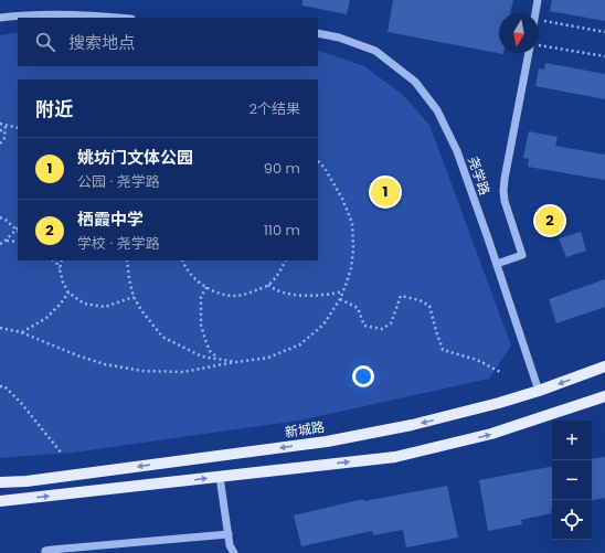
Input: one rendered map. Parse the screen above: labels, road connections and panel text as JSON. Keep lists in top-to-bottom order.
{
  "streets": {
    "main road": ["新城路"],
    "street": ["尧学路"]
  },
  "crossings": [
    ["尧学路", "新城路"]
  ],
  "north": "bottom",
  "page": {
    "search": "搜索地点",
    "heading": ["附近", "2个结果"],
    "list": [
      {
        "mark": "1",
        "name": "姚坊门文体公园",
        "note": "公园 · 尧学路",
        "value": "90 m"
      },
      {
        "mark": "2",
        "name": "栖霞中学",
        "note": "学校 · 尧学路",
        "value": "110 m"
      }
    ],
    "pins": ["1", "2"],
    "map_buttons": ["+", "−"]
  }
}
